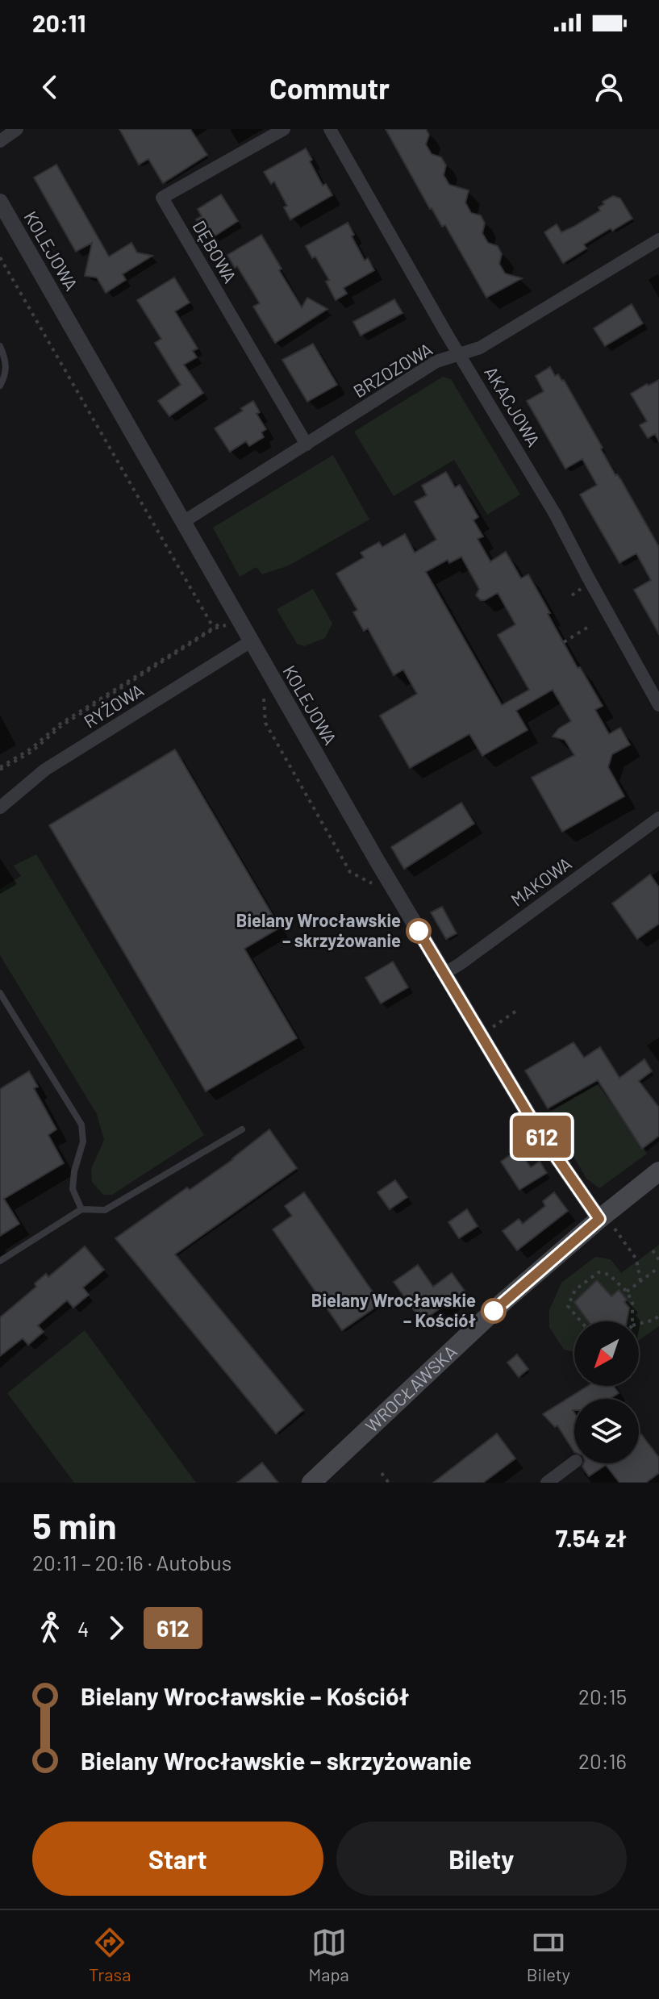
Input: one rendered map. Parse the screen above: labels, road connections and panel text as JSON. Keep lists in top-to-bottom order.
{
  "streets": {
    "main road": ["WROCŁAWSKA"],
    "street": [
      "KOLEJOWA",
      "DĘBOWA",
      "BRZOZOWA",
      "AKACJOWA",
      "RYŻOWA",
      "MAKOWA"
    ]
  },
  "crossings": [
    ["KOLEJOWA", "BRZOZOWA"],
    ["KOLEJOWA", "RYŻOWA"],
    ["KOLEJOWA", "MAKOWA"],
    ["KOLEJOWA", "WROCŁAWSKA"],
    ["DĘBOWA", "BRZOZOWA"],
    ["BRZOZOWA", "AKACJOWA"]
  ],
  "places": ["Bielany Wrocławskie – skrzyżowanie", "Bielany Wrocławskie – Kościół"],
  "lines": ["bus line 612"],
  "north": "bottom left",
  "page": {
    "status": "20:11",
    "header": "Commutr",
    "on_map": "612",
    "heading": ["5 min", "20:11 – 20:16 · Autobus", "7.54 zł"],
    "legs": ["4", "612"],
    "list": [
      {
        "name": "Bielany Wrocławskie – Kościół",
        "value": "20:15"
      },
      {
        "name": "Bielany Wrocławskie – skrzyżowanie",
        "value": "20:16"
      }
    ],
    "buttons": ["Start", "Bilety"],
    "tabs": ["Trasa", "Mapa", "Bilety"]
  }
}
